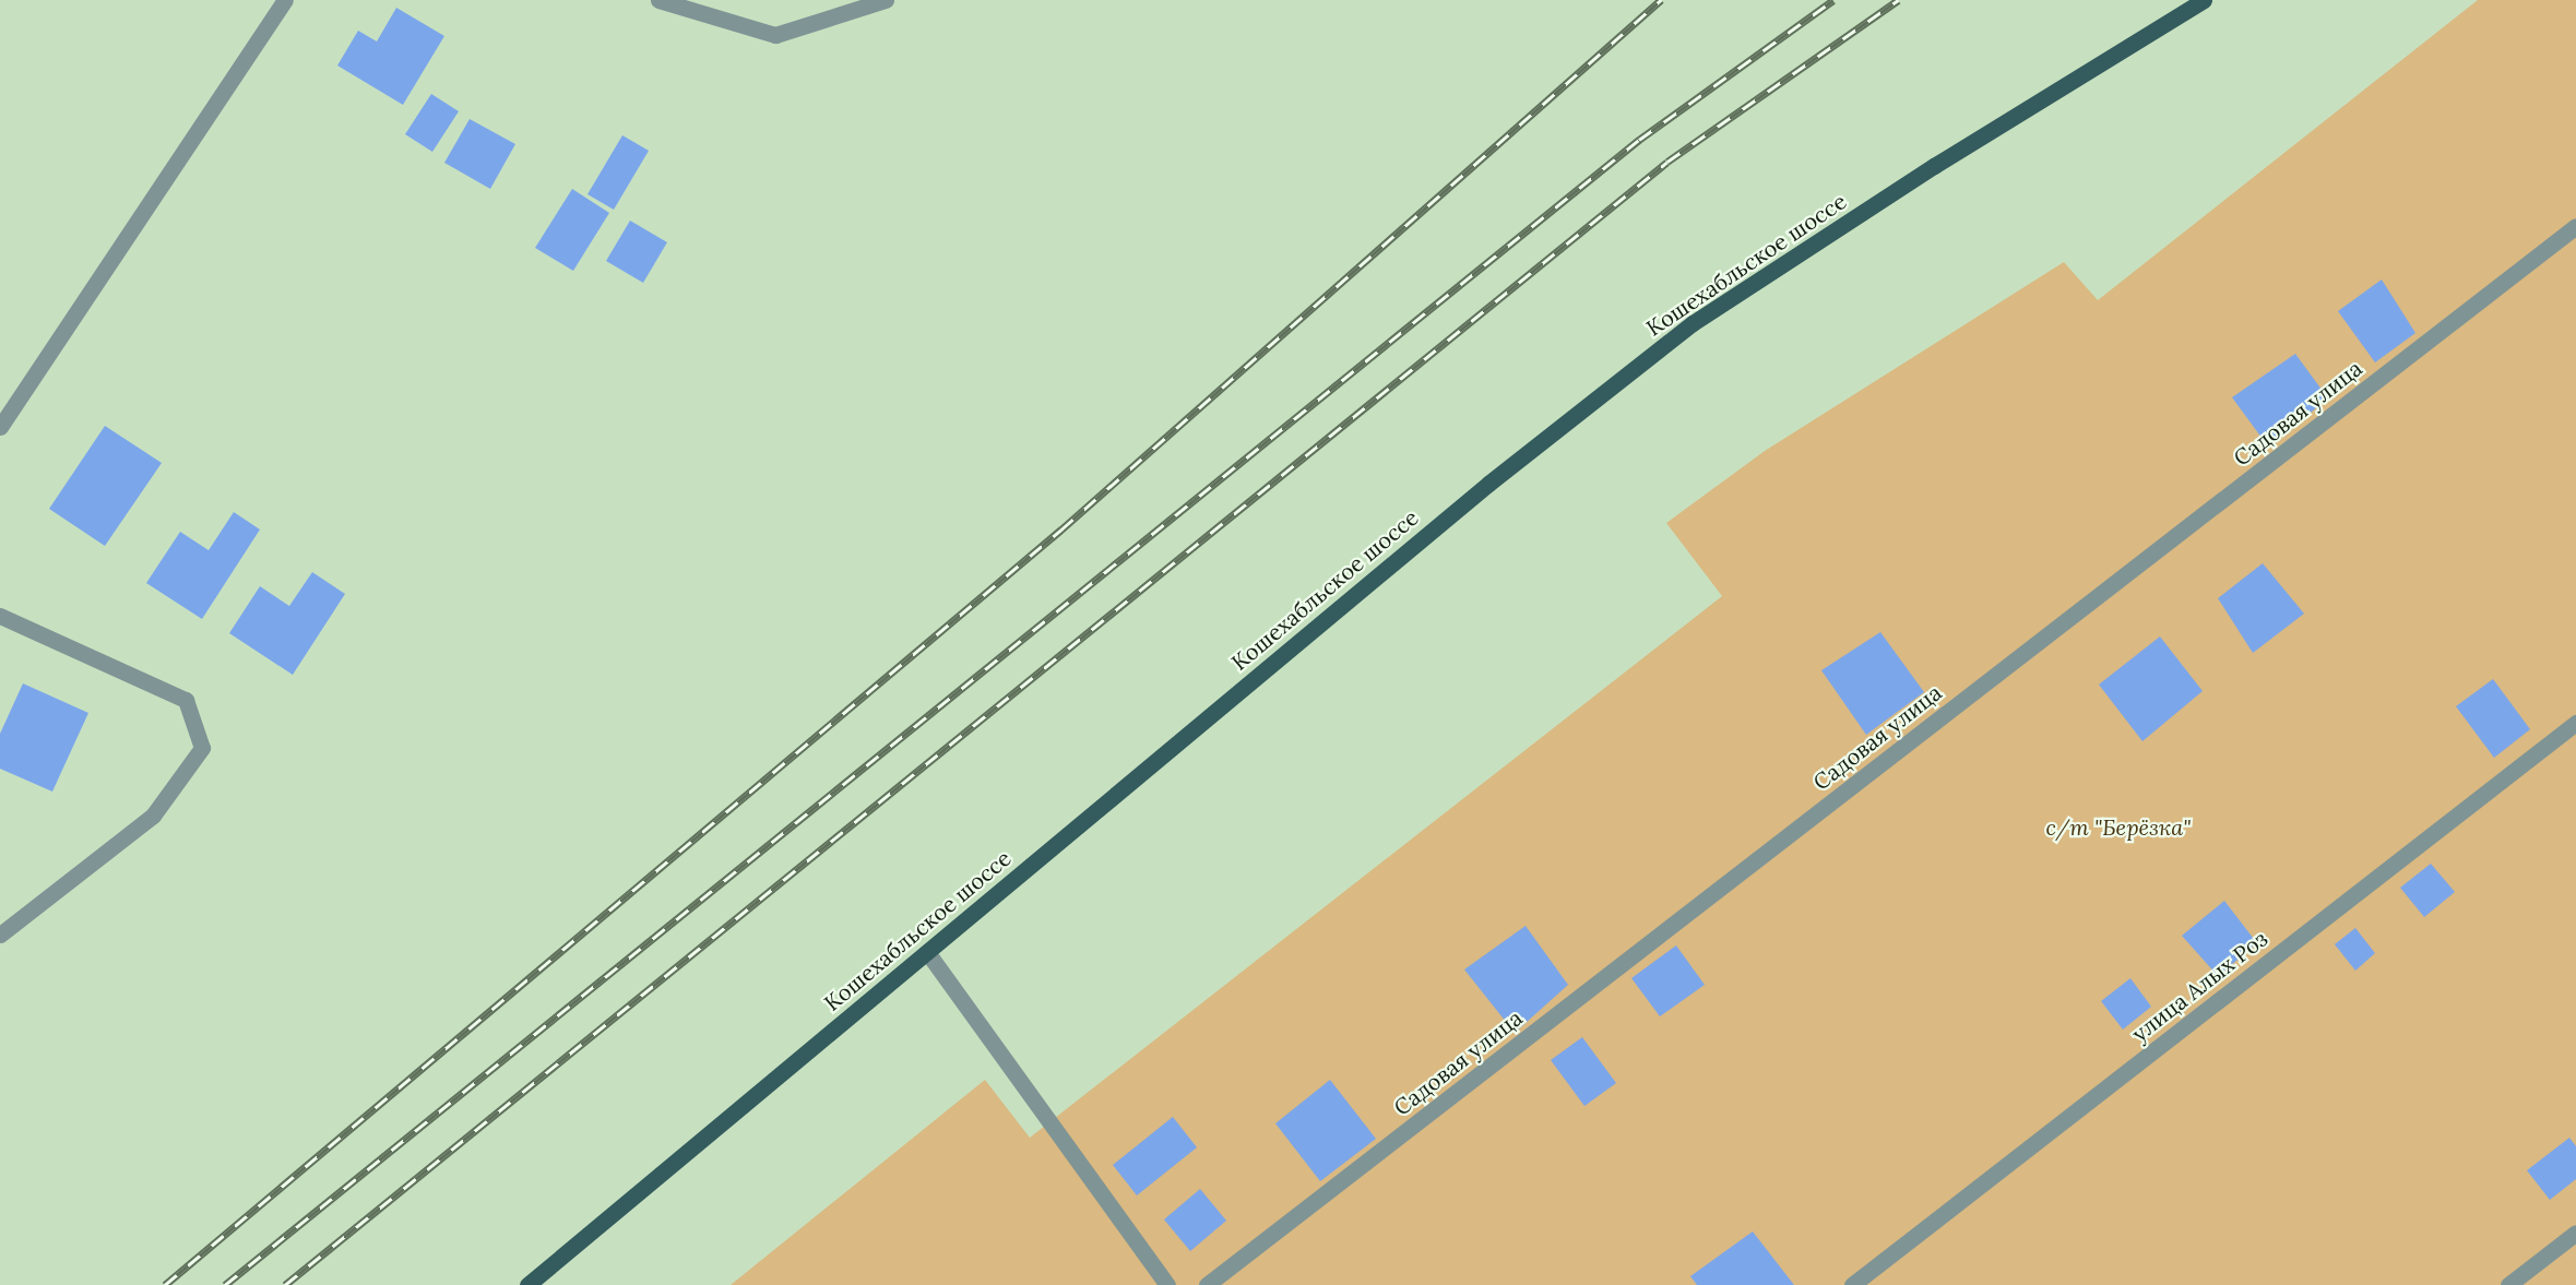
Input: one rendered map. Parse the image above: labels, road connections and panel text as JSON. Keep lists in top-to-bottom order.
{
  "streets": {
    "main road": ["Кошехабльское шоссе"],
    "street": ["Садовая улица", "улица Алых Роз"]
  },
  "parks": ["с/т \"Берёзка\""]
}
